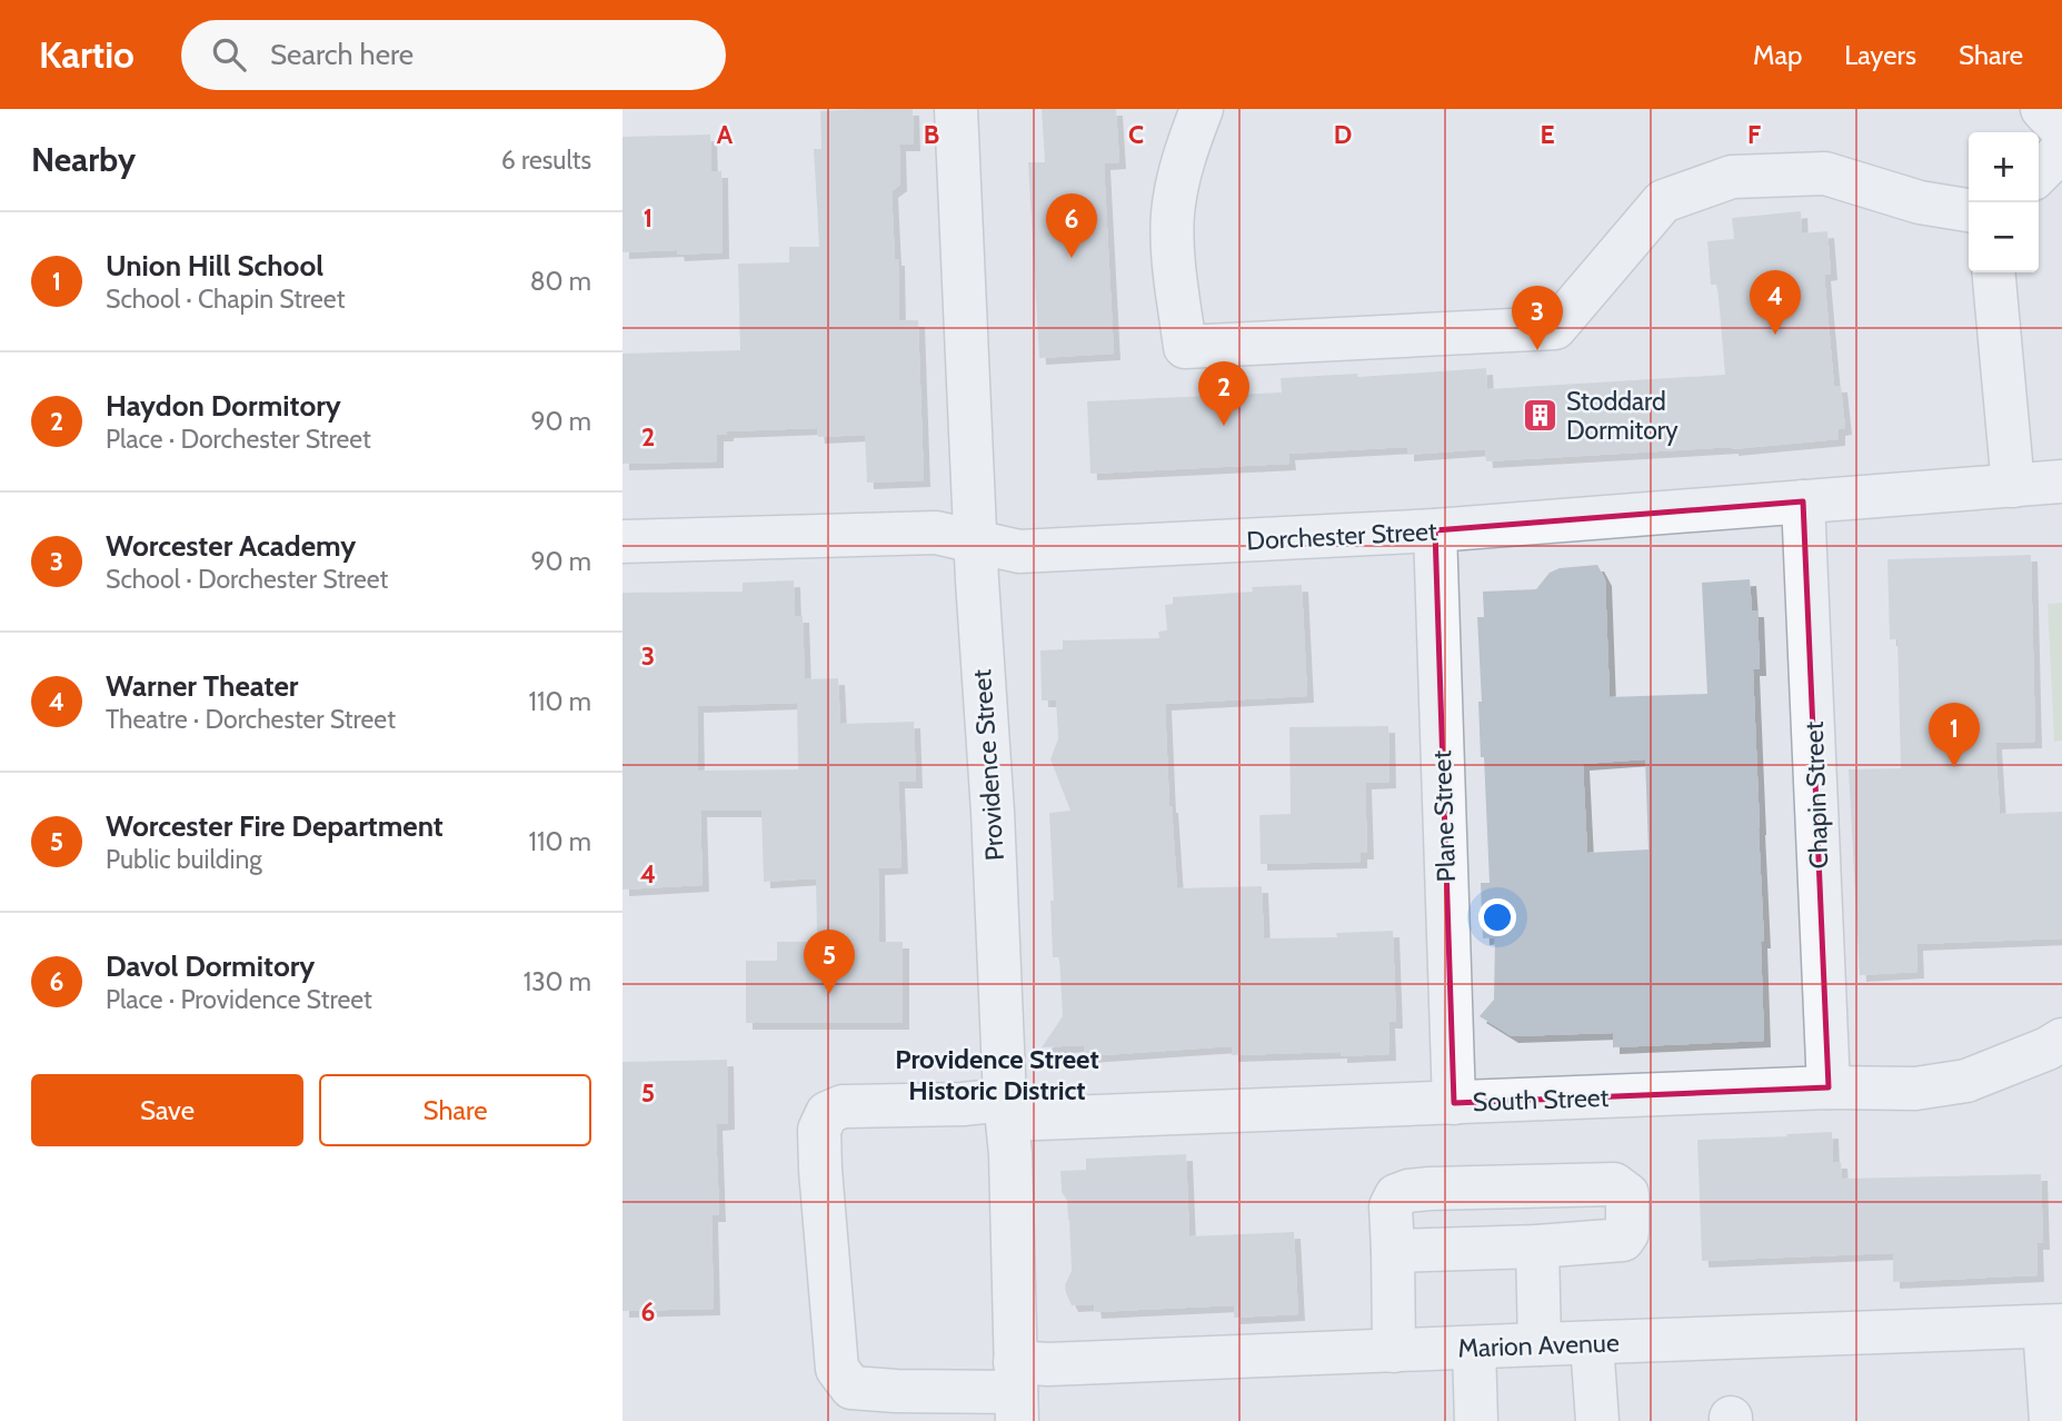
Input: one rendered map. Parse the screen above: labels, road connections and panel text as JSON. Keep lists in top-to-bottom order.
{
  "streets": {
    "street": [
      "Dorchester Street",
      "Providence Street",
      "Chapin Street",
      "Plane Street",
      "South Street",
      "Marion Avenue"
    ]
  },
  "crossings": [
    ["Dorchester Street", "Providence Street"],
    ["Dorchester Street", "Chapin Street"],
    ["Dorchester Street", "Plane Street"],
    ["Providence Street", "South Street"],
    ["Providence Street", "Marion Avenue"],
    ["Chapin Street", "South Street"],
    ["Plane Street", "South Street"],
    ["South Street", "Marion Avenue"]
  ],
  "districts": ["Providence Street Historic District"],
  "places": {
    "building": ["Stoddard Dormitory"]
  },
  "page": {
    "header": "Kartio",
    "search": "Search here",
    "nav": ["Map", "Layers", "Share"],
    "heading": ["Nearby", "6 results"],
    "map_buttons": ["+", "−"],
    "pins": [
      "6",
      "4",
      "3",
      "2",
      "1",
      "5"
    ],
    "list": [
      {
        "mark": "1",
        "name": "Union Hill School",
        "note": "School · Chapin Street",
        "value": "80 m"
      },
      {
        "mark": "2",
        "name": "Haydon Dormitory",
        "note": "Place · Dorchester Street",
        "value": "90 m"
      },
      {
        "mark": "3",
        "name": "Worcester Academy",
        "note": "School · Dorchester Street",
        "value": "90 m"
      },
      {
        "mark": "4",
        "name": "Warner Theater",
        "note": "Theatre · Dorchester Street",
        "value": "110 m"
      },
      {
        "mark": "5",
        "name": "Worcester Fire Department",
        "note": "Public building",
        "value": "110 m"
      },
      {
        "mark": "6",
        "name": "Davol Dormitory",
        "note": "Place · Providence Street",
        "value": "130 m"
      }
    ],
    "buttons": ["Save", "Share"]
  },
  "grid": {
    "columns": [
      "A",
      "B",
      "C",
      "D",
      "E",
      "F"
    ],
    "rows": [
      "1",
      "2",
      "3",
      "4",
      "5",
      "6"
    ]
  }
}
